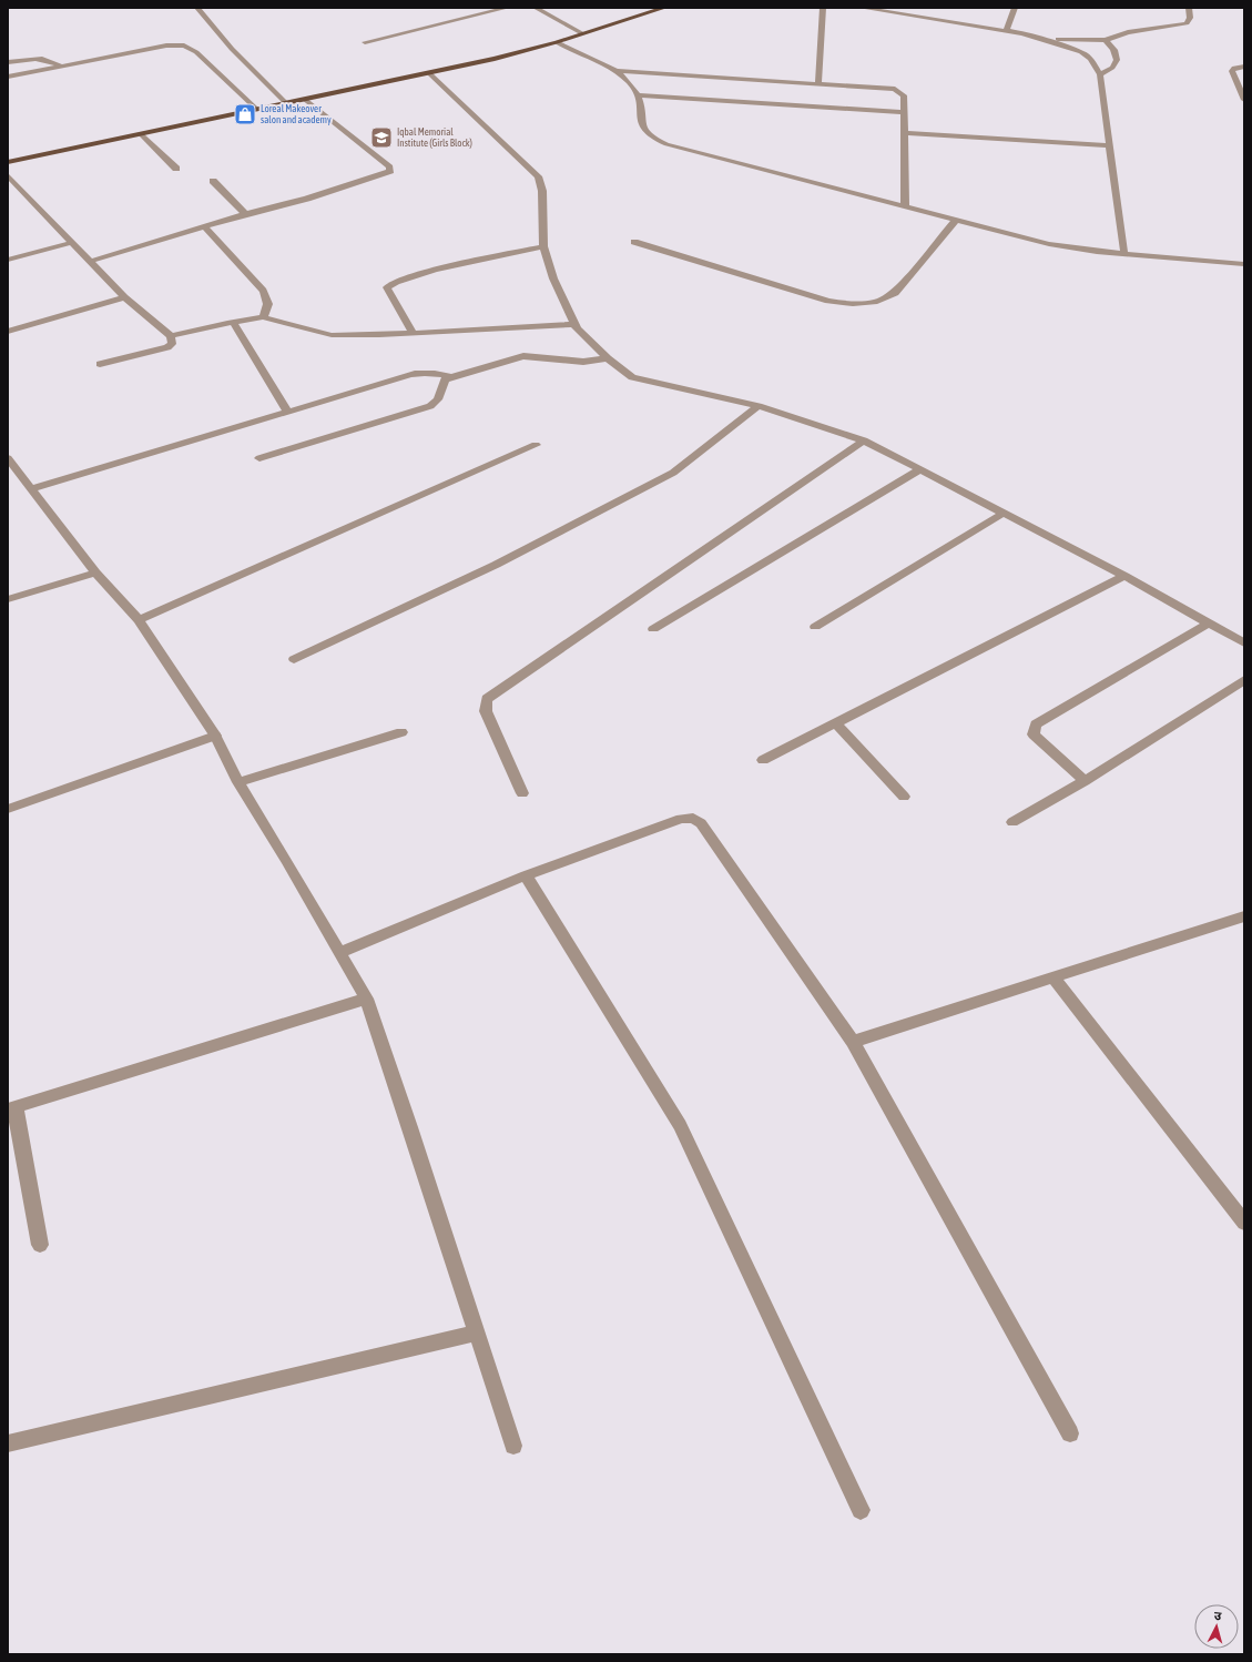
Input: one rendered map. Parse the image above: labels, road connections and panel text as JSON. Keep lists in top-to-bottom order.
{
  "places": {
    "shop": ["Loreal Makeover salon and academy"],
    "school or university": ["Iqbal Memorial Institute (Girls Block)"]
  },
  "north": "top"
}
